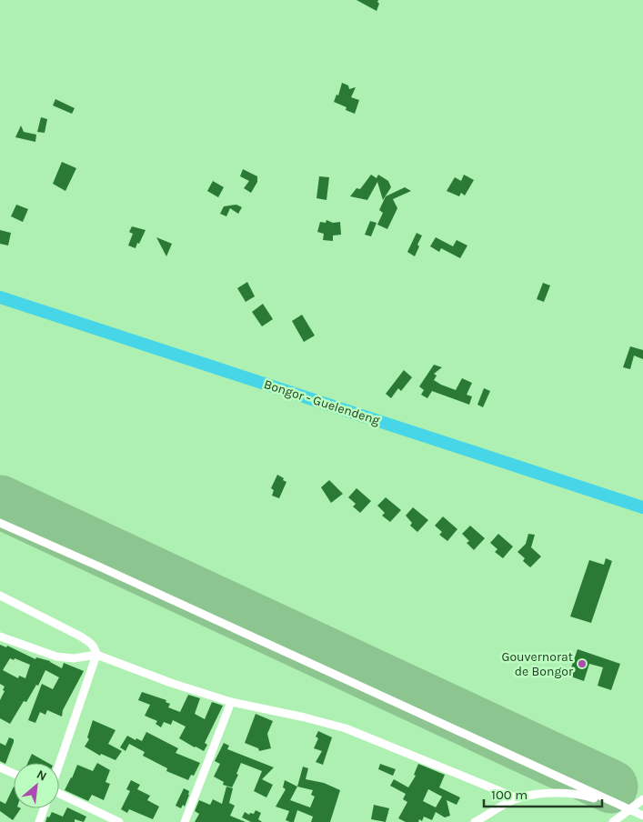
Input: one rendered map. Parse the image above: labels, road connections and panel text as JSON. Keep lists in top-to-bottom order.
{
  "streets": {
    "highway": ["Bongor - Guelendeng"]
  },
  "places": ["Gouvernorat de Bongor"],
  "scale_bar": "100 m",
  "north": "top right"
}
